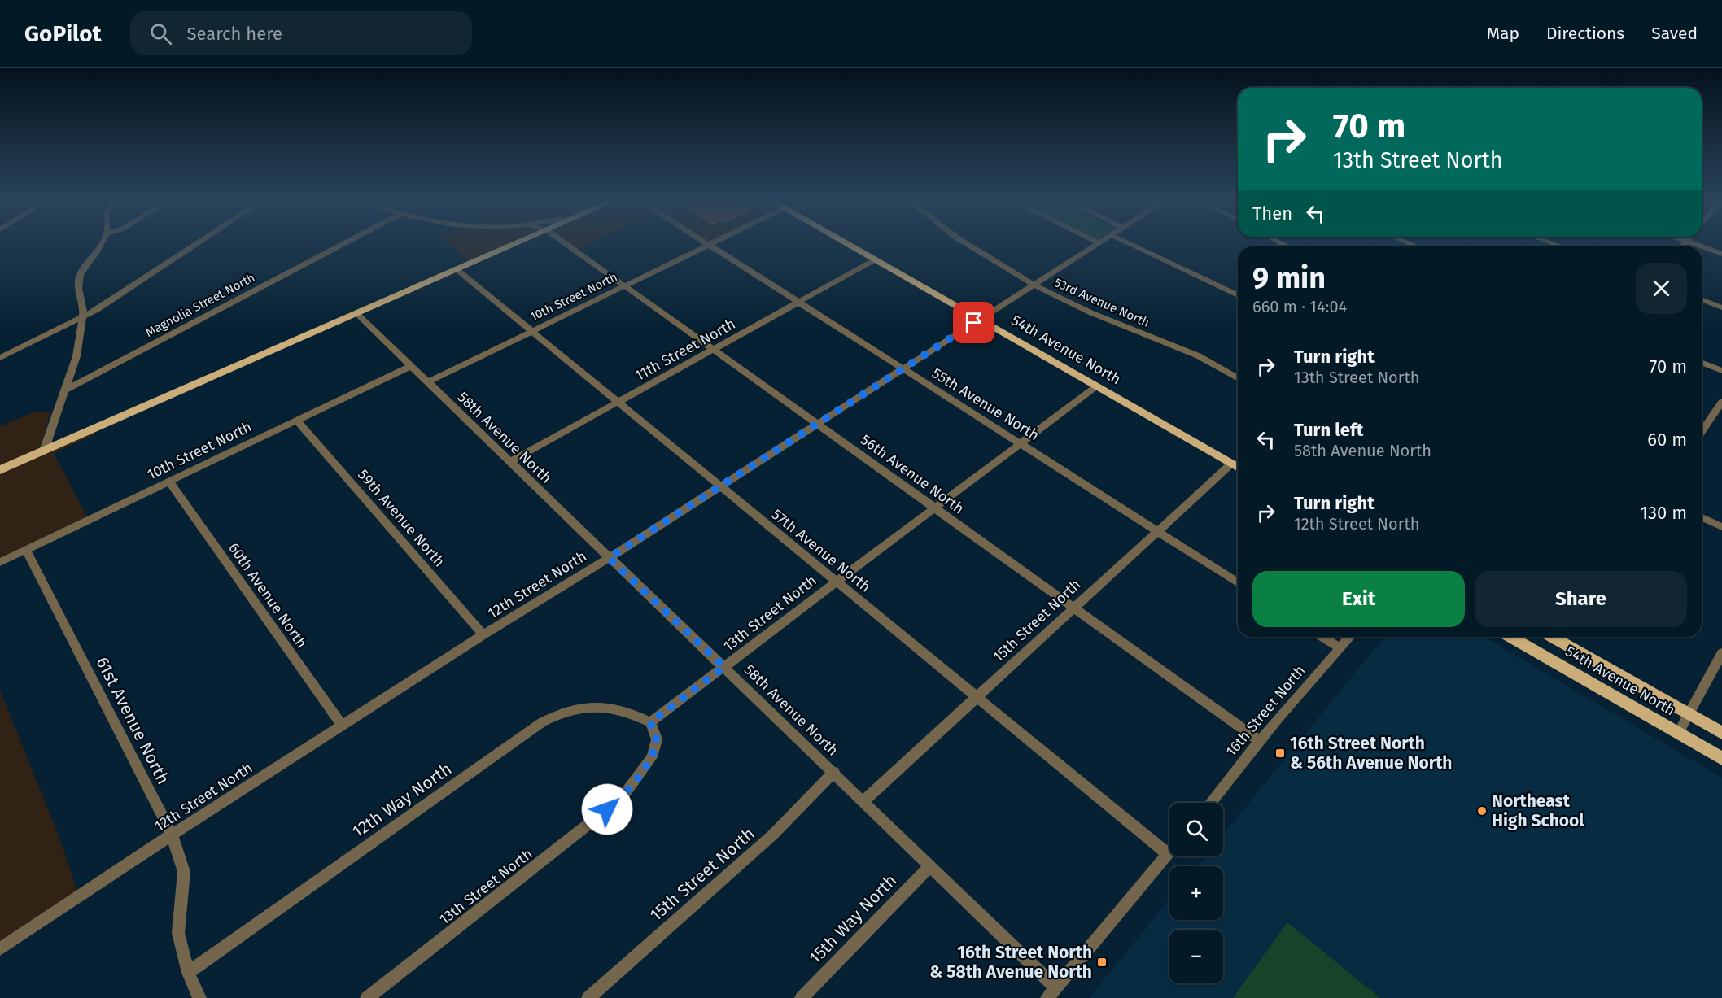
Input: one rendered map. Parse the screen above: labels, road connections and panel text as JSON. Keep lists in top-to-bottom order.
{
  "streets": {
    "main road": ["54th Avenue North"],
    "street": [
      "10th Street North",
      "53rd Avenue North",
      "Magnolia Street North",
      "11th Street North",
      "55th Avenue North",
      "58th Avenue North",
      "56th Avenue North",
      "59th Avenue North",
      "57th Avenue North",
      "12th Street North",
      "60th Avenue North",
      "13th Street North",
      "15th Street North",
      "16th Street North",
      "61st Avenue North",
      "12th Way North",
      "15th Way North"
    ]
  },
  "crossings": [
    ["10th Street North", "55th Avenue North"],
    ["10th Street North", "58th Avenue North"],
    ["10th Street North", "56th Avenue North"],
    ["10th Street North", "59th Avenue North"],
    ["10th Street North", "57th Avenue North"],
    ["10th Street North", "60th Avenue North"],
    ["10th Street North", "61st Avenue North"],
    ["53rd Avenue North", "12th Street North"],
    ["11th Street North", "54th Avenue North"],
    ["11th Street North", "55th Avenue North"],
    ["11th Street North", "58th Avenue North"],
    ["11th Street North", "56th Avenue North"],
    ["11th Street North", "57th Avenue North"],
    ["54th Avenue North", "12th Street North"],
    ["54th Avenue North", "13th Street North"],
    ["54th Avenue North", "15th Street North"],
    ["55th Avenue North", "12th Street North"],
    ["55th Avenue North", "13th Street North"],
    ["55th Avenue North", "15th Street North"],
    ["58th Avenue North", "12th Street North"],
    ["58th Avenue North", "13th Street North"],
    ["58th Avenue North", "15th Street North"],
    ["58th Avenue North", "15th Way North"],
    ["56th Avenue North", "12th Street North"],
    ["56th Avenue North", "13th Street North"],
    ["56th Avenue North", "15th Street North"],
    ["56th Avenue North", "16th Street North"],
    ["59th Avenue North", "12th Street North"],
    ["57th Avenue North", "12th Street North"],
    ["57th Avenue North", "13th Street North"],
    ["57th Avenue North", "15th Street North"],
    ["12th Street North", "60th Avenue North"],
    ["12th Street North", "61st Avenue North"],
    ["13th Street North", "12th Way North"],
    ["61st Avenue North", "12th Way North"]
  ],
  "places": {
    "transit": ["16th Street North & 56th Avenue North", "16th Street North & 58th Avenue North"],
    "other": ["Northeast High School"]
  },
  "page": {
    "header": "GoPilot",
    "search": "Search here",
    "nav": ["Map", "Directions", "Saved"],
    "turn": ["70 m", "13th Street North"],
    "then": "Then",
    "heading": ["9 min", "660 m · 14:04"],
    "list": [
      {
        "name": "Turn right",
        "note": "13th Street North",
        "value": "70 m"
      },
      {
        "name": "Turn left",
        "note": "58th Avenue North",
        "value": "60 m"
      },
      {
        "name": "Turn right",
        "note": "12th Street North",
        "value": "130 m"
      }
    ],
    "buttons": ["Exit", "Share"],
    "map_buttons": ["+", "−"]
  }
}
